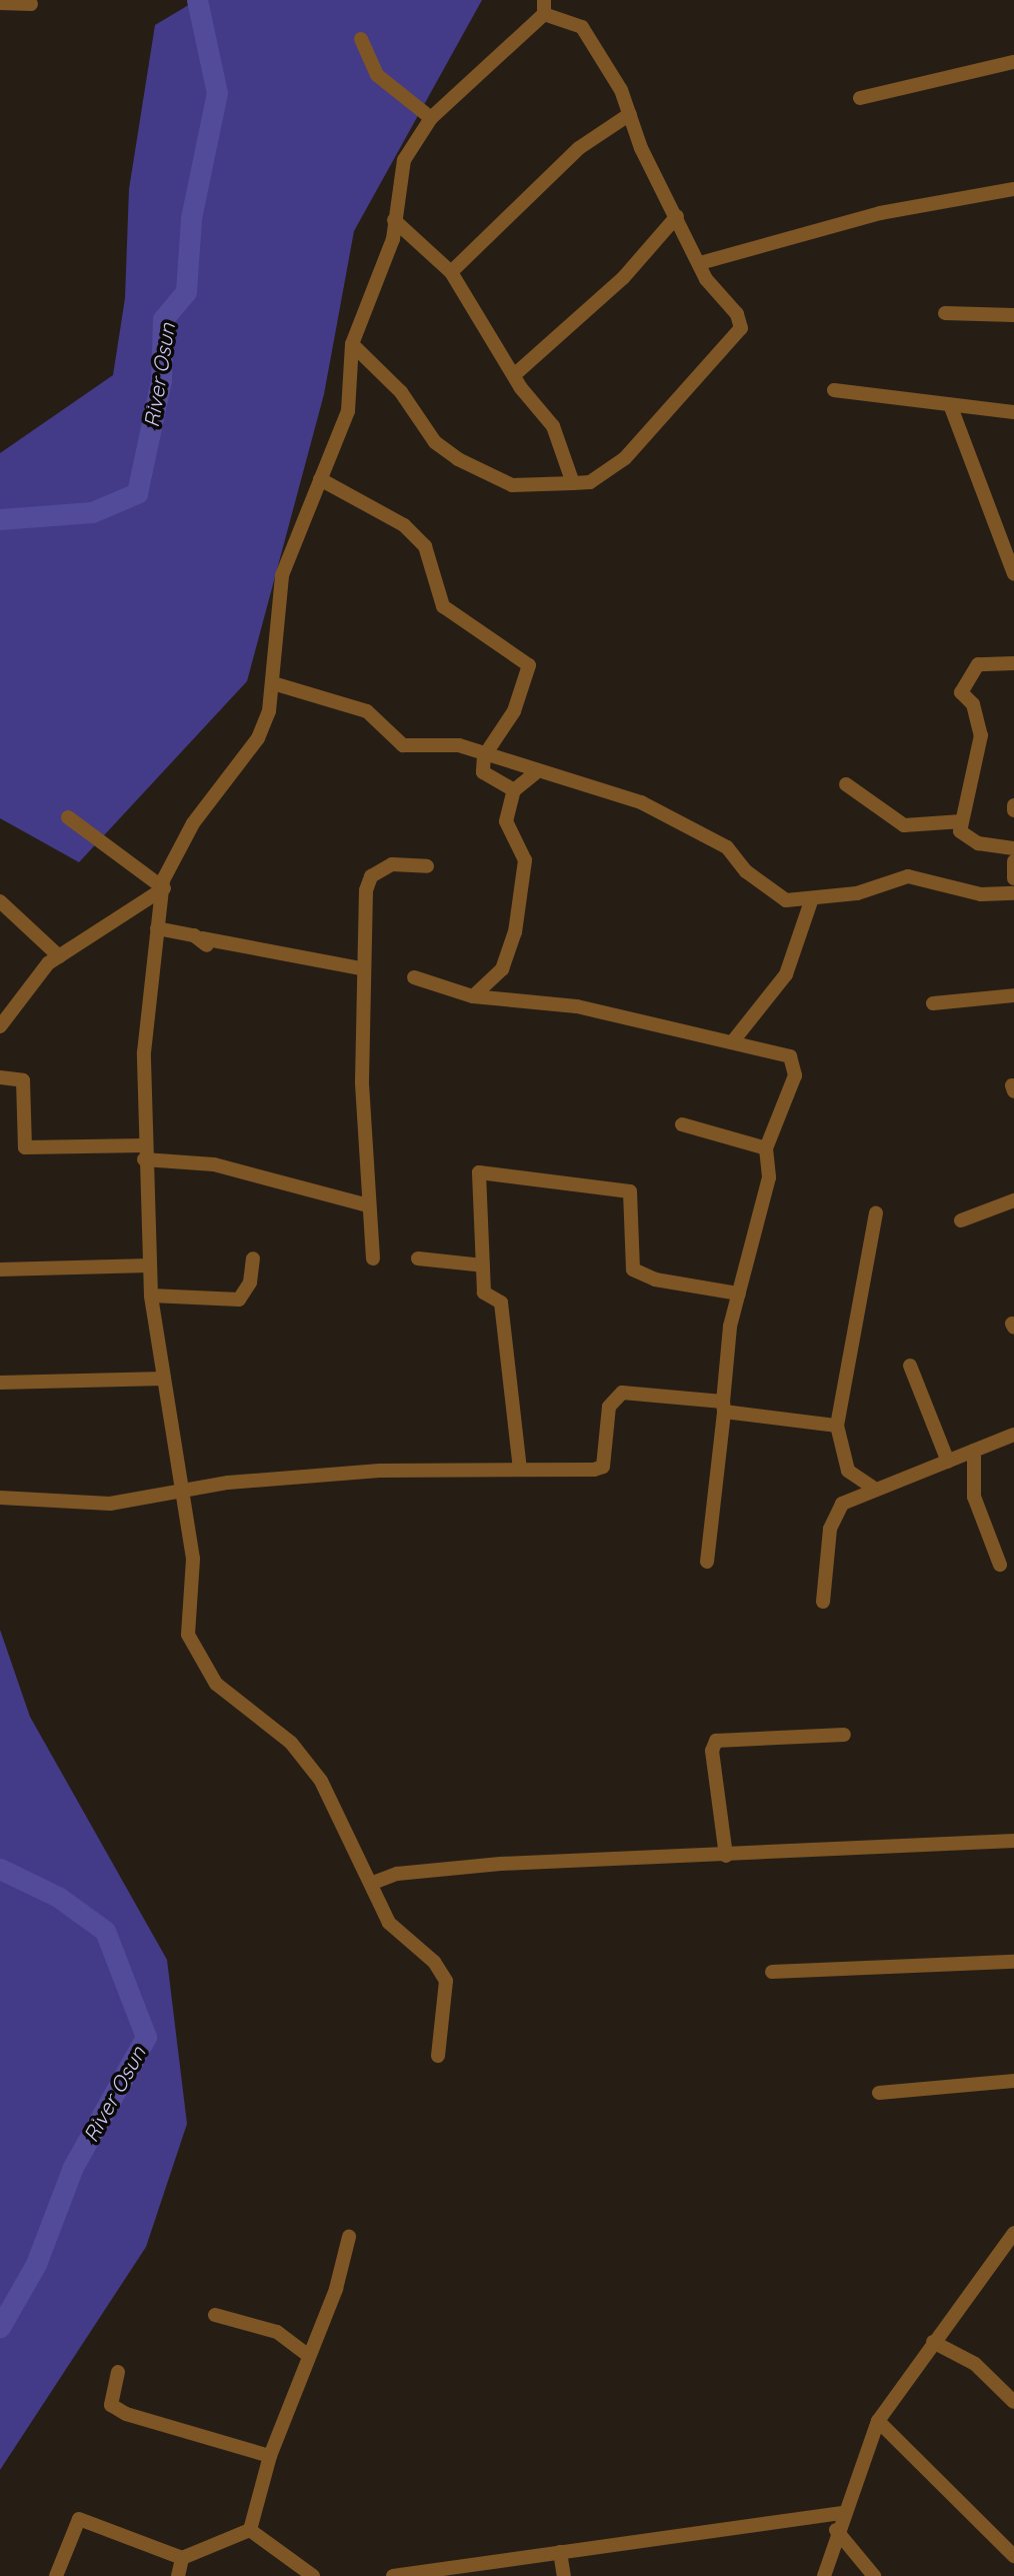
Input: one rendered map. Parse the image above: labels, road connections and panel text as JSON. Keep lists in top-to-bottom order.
{
  "water": ["River Osun"]
}
